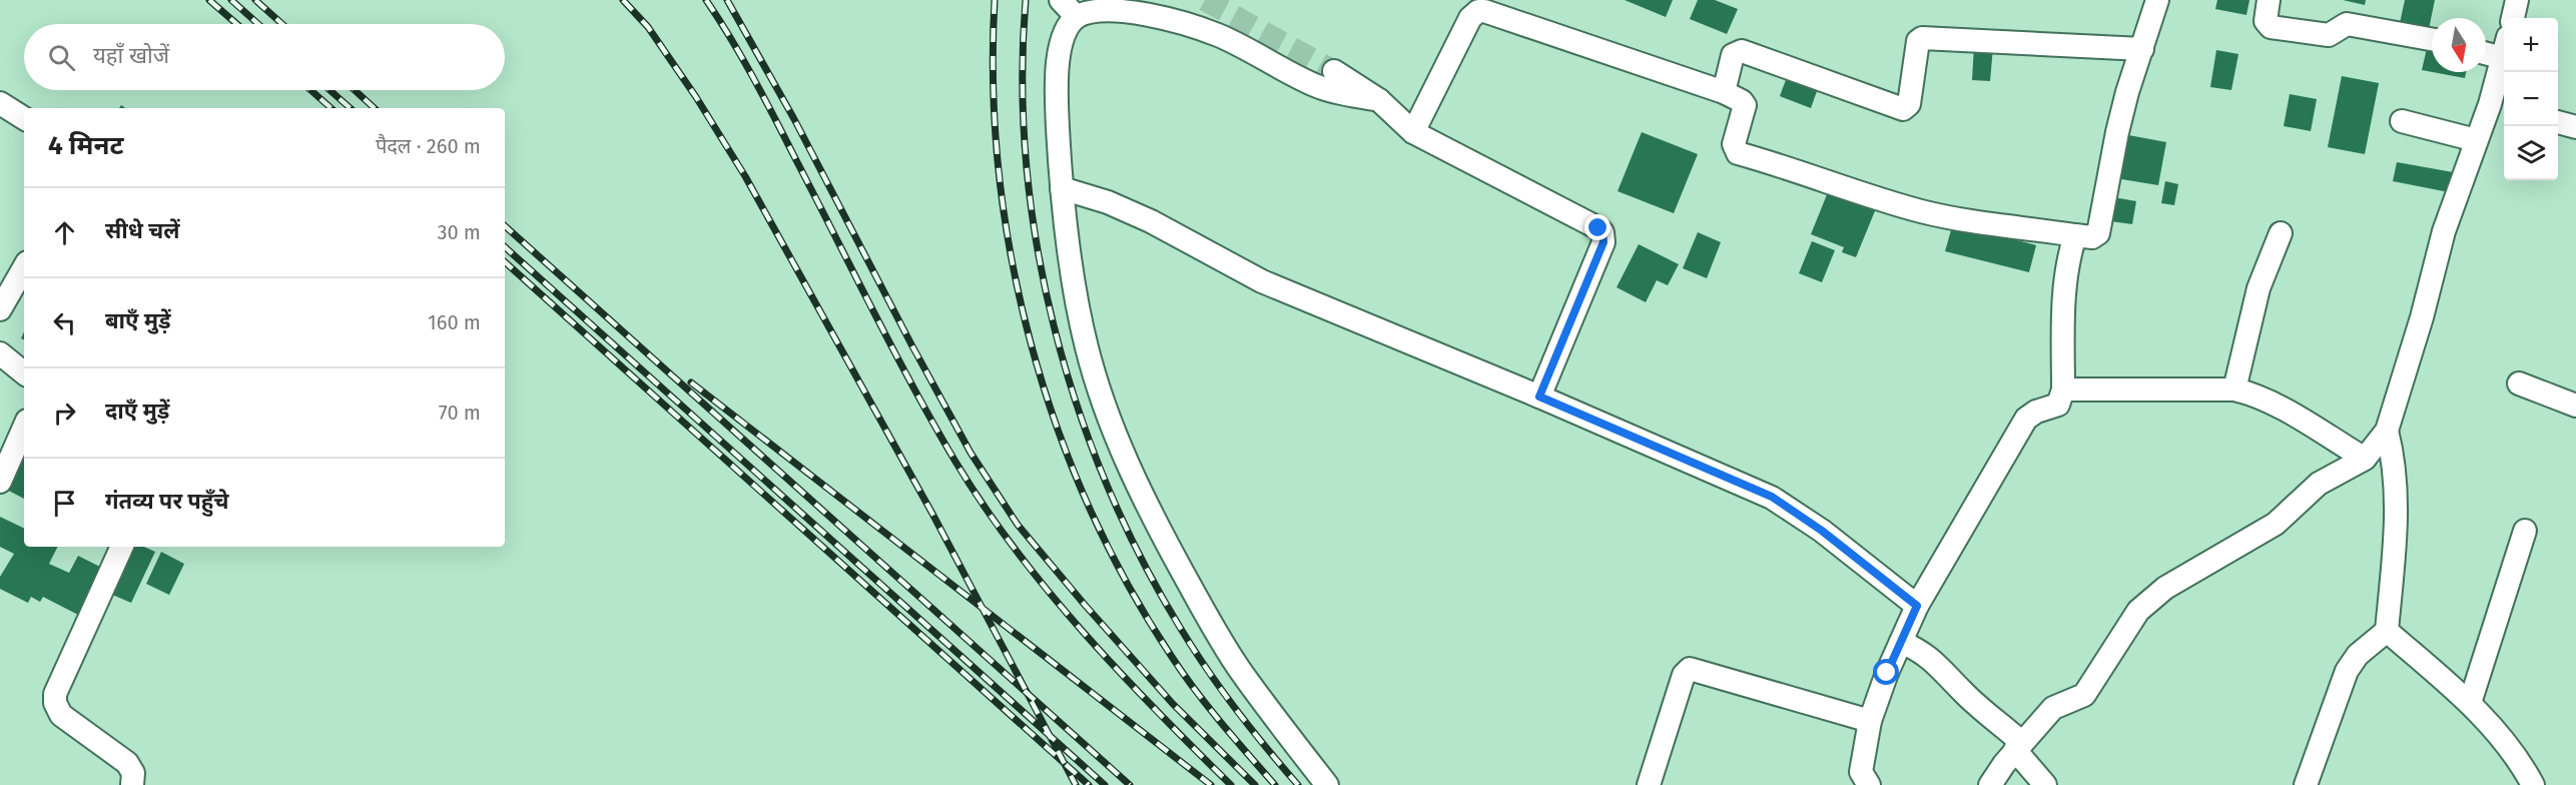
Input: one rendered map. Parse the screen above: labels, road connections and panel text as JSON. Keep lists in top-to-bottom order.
{
  "north": "bottom",
  "page": {
    "map_buttons": ["+", "−"],
    "search": "यहाँ खोजें",
    "heading": ["4 मिनट", "पैदल · 260 m"],
    "list": [
      ["सीधे चलें", "30 m"],
      ["बाएँ मुड़ें", "160 m"],
      ["दाएँ मुड़ें", "70 m"],
      "गंतव्य पर पहुँचे"
    ]
  }
}
